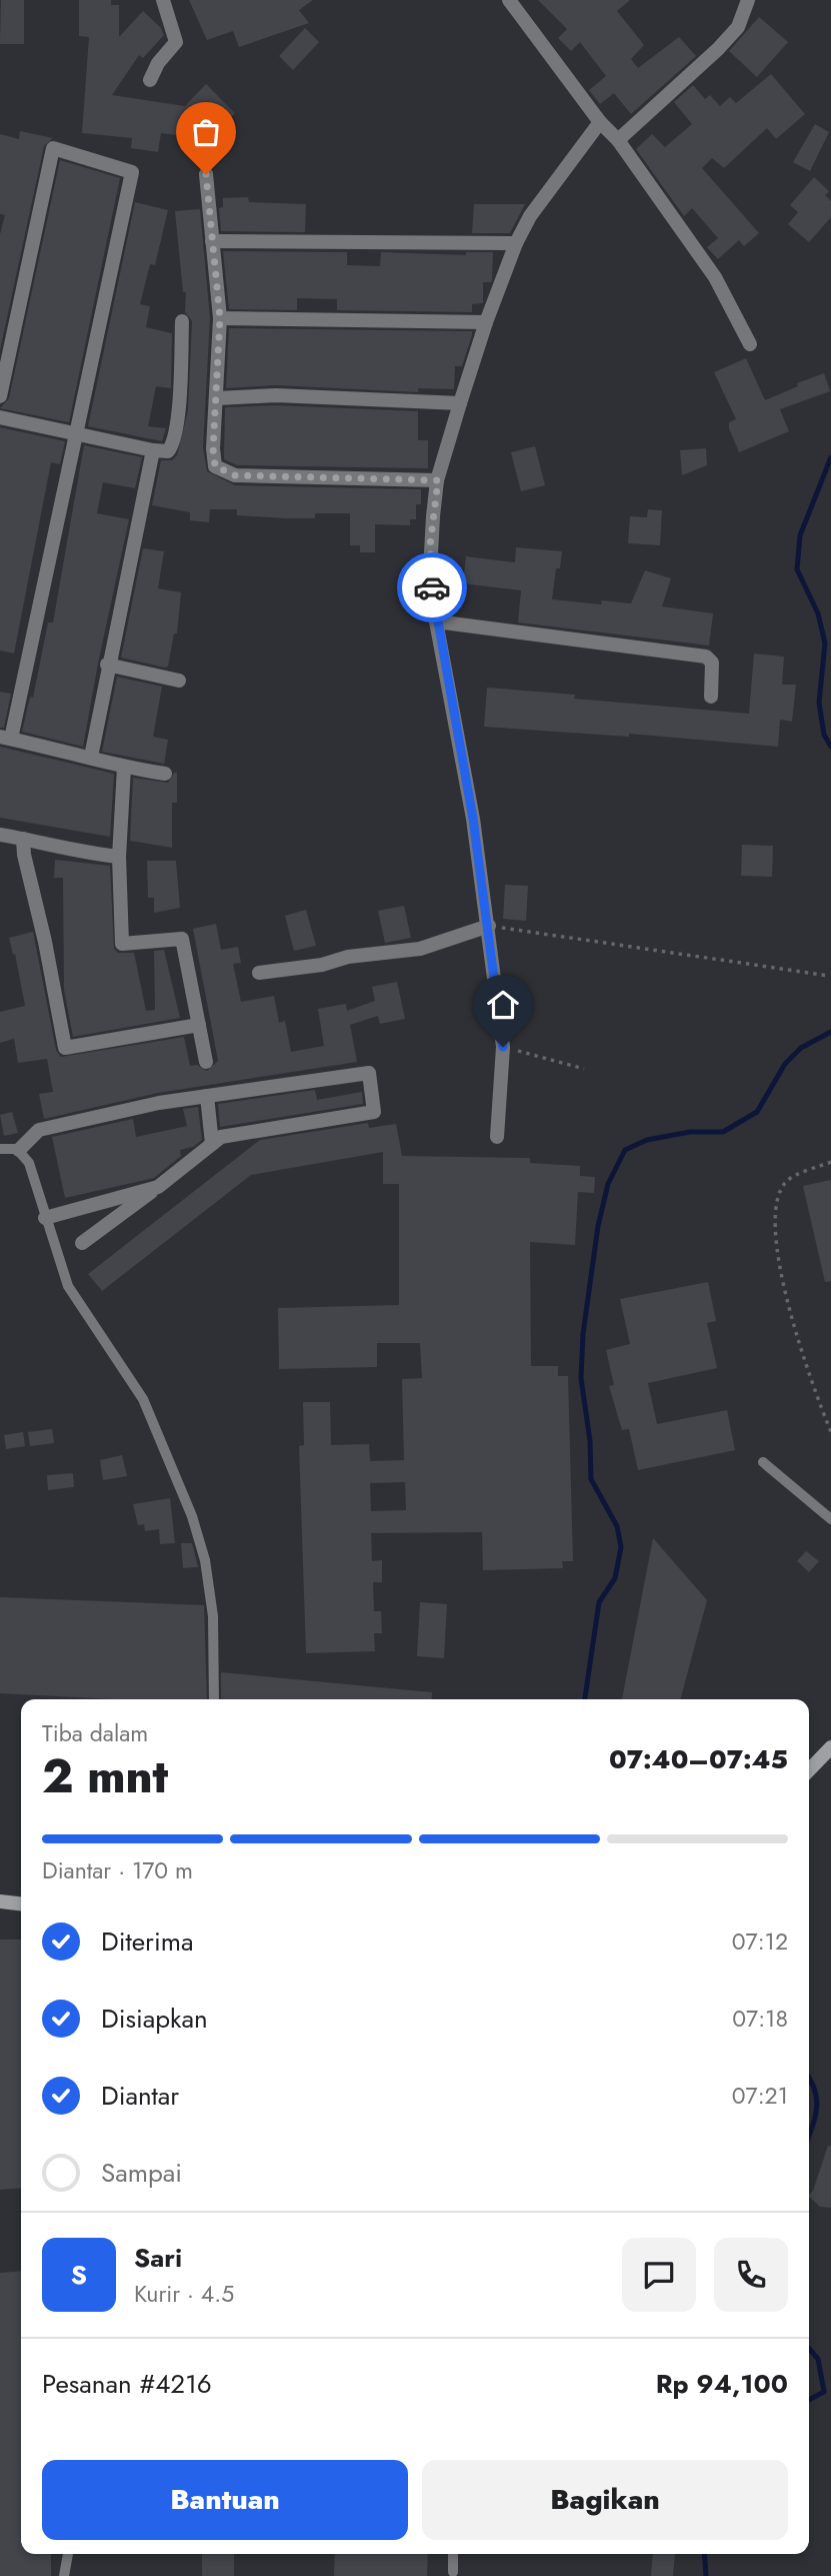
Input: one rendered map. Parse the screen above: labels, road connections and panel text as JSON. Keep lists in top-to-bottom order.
{
  "page": {
    "heading": ["2 mnt", "Tiba dalam", "07:40–07:45"],
    "panel": [
      "Sari",
      "Kurir · 4.5",
      "Pesanan #4216",
      "Rp 94,100"
    ],
    "bar": "Diantar · 170 m",
    "list": [
      ["Diterima", "07:12"],
      ["Disiapkan", "07:18"],
      ["Diantar", "07:21"],
      "Sampai"
    ],
    "round": "S",
    "buttons": ["Bantuan", "Bagikan"]
  }
}
